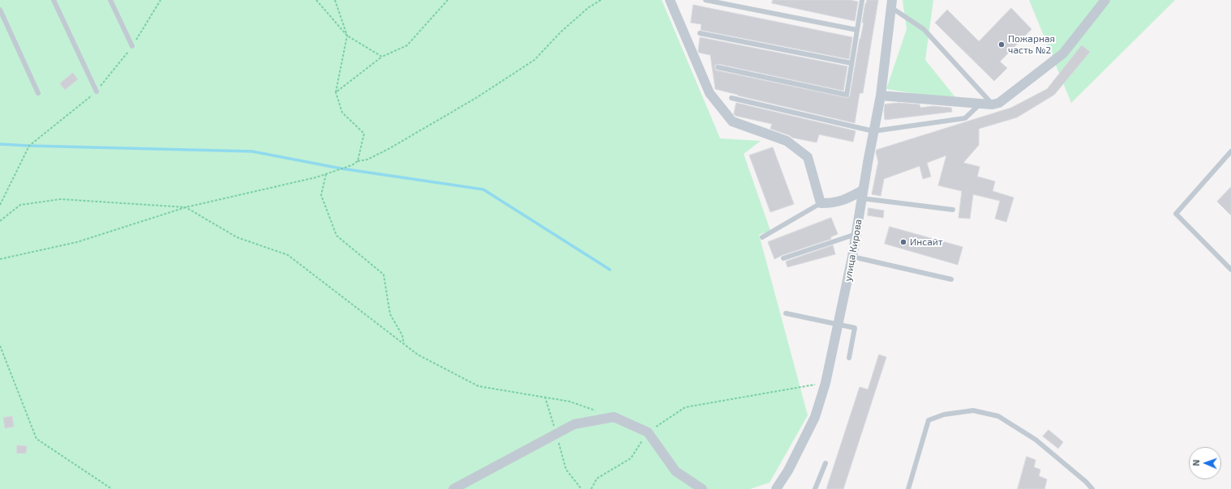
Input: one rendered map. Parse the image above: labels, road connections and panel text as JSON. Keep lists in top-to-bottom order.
{
  "streets": {
    "street": ["улица Кирова"]
  },
  "places": ["Пожарная часть №2", "Инсайт"],
  "north": "left"
}
